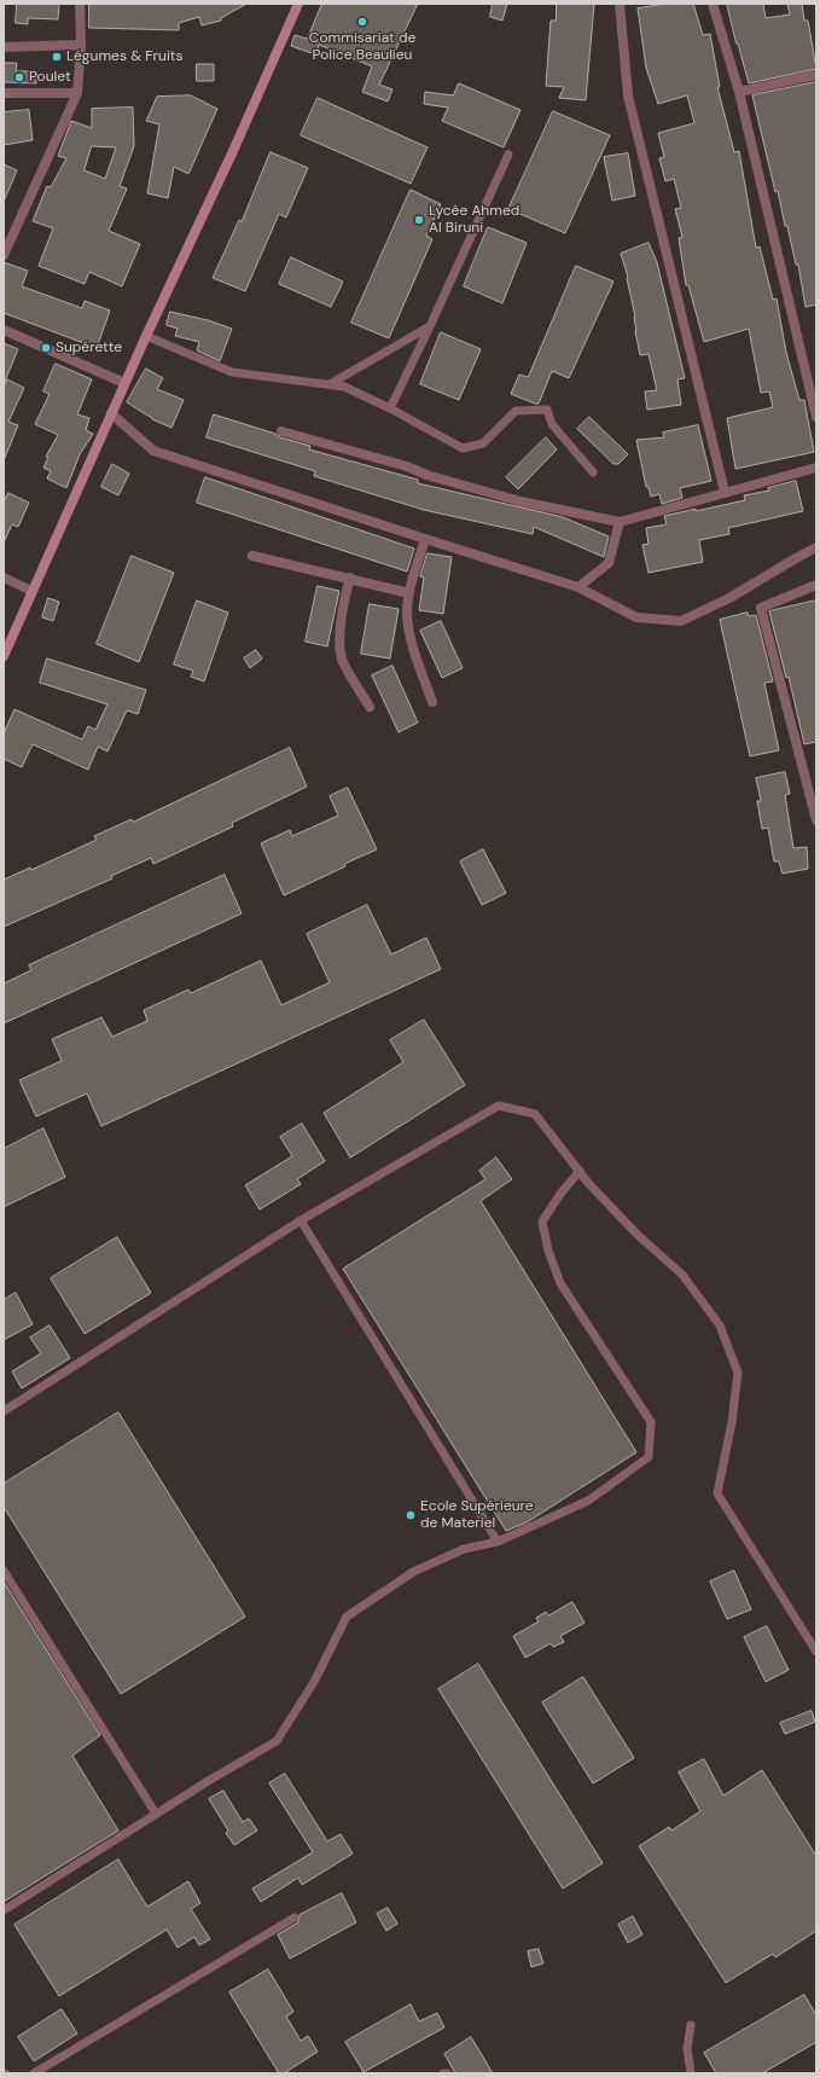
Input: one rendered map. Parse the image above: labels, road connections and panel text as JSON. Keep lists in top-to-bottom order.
{
  "places": [
    "Commisariat de Police Beaulieu",
    "Légumes & Fruits",
    "Poulet",
    "Lycée Ahmed Al Biruni",
    "Supérette",
    "Ecole Supérieure de Materiel"
  ]
}
